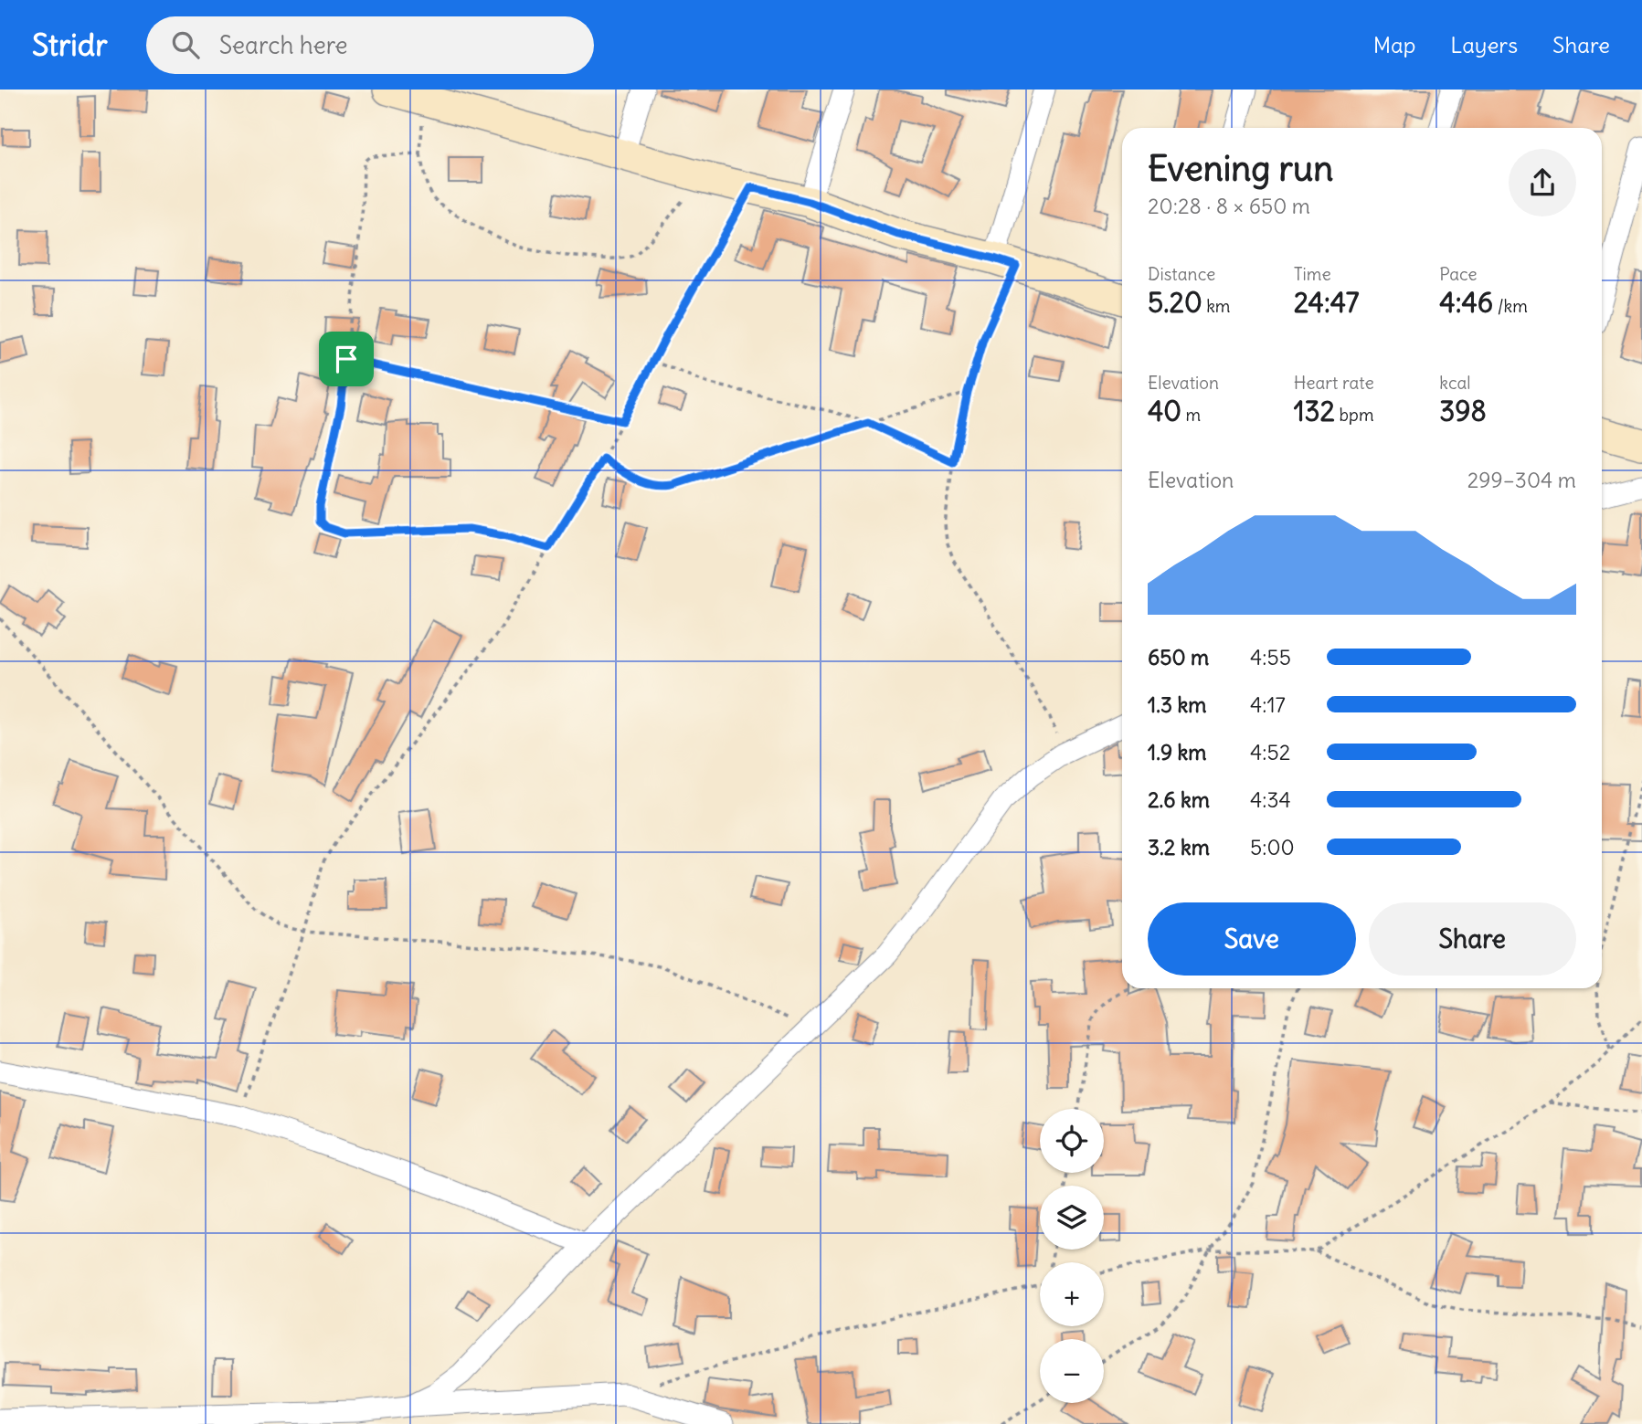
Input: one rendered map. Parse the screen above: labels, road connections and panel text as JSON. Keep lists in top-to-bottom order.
{
  "page": {
    "header": "Stridr",
    "search": "Search here",
    "nav": ["Map", "Layers", "Share"],
    "heading": ["Evening run", "20:28 · 8 × 650 m"],
    "stats": [
      ["Distance", "5.20 km"],
      ["Time", "24:47"],
      ["Pace", "4:46 /km"],
      ["Elevation", "40 m"],
      ["Heart rate", "132 bpm"],
      ["kcal", "398"]
    ],
    "chart": ["Elevation", "299–304 m"],
    "list": [
      {
        "name": "650 m",
        "note": "4:55"
      },
      {
        "name": "1.3 km",
        "note": "4:17"
      },
      {
        "name": "1.9 km",
        "note": "4:52"
      },
      {
        "name": "2.6 km",
        "note": "4:34"
      },
      {
        "name": "3.2 km",
        "note": "5:00"
      }
    ],
    "buttons": ["Save", "Share"],
    "map_buttons": ["+", "−"]
  }
}
